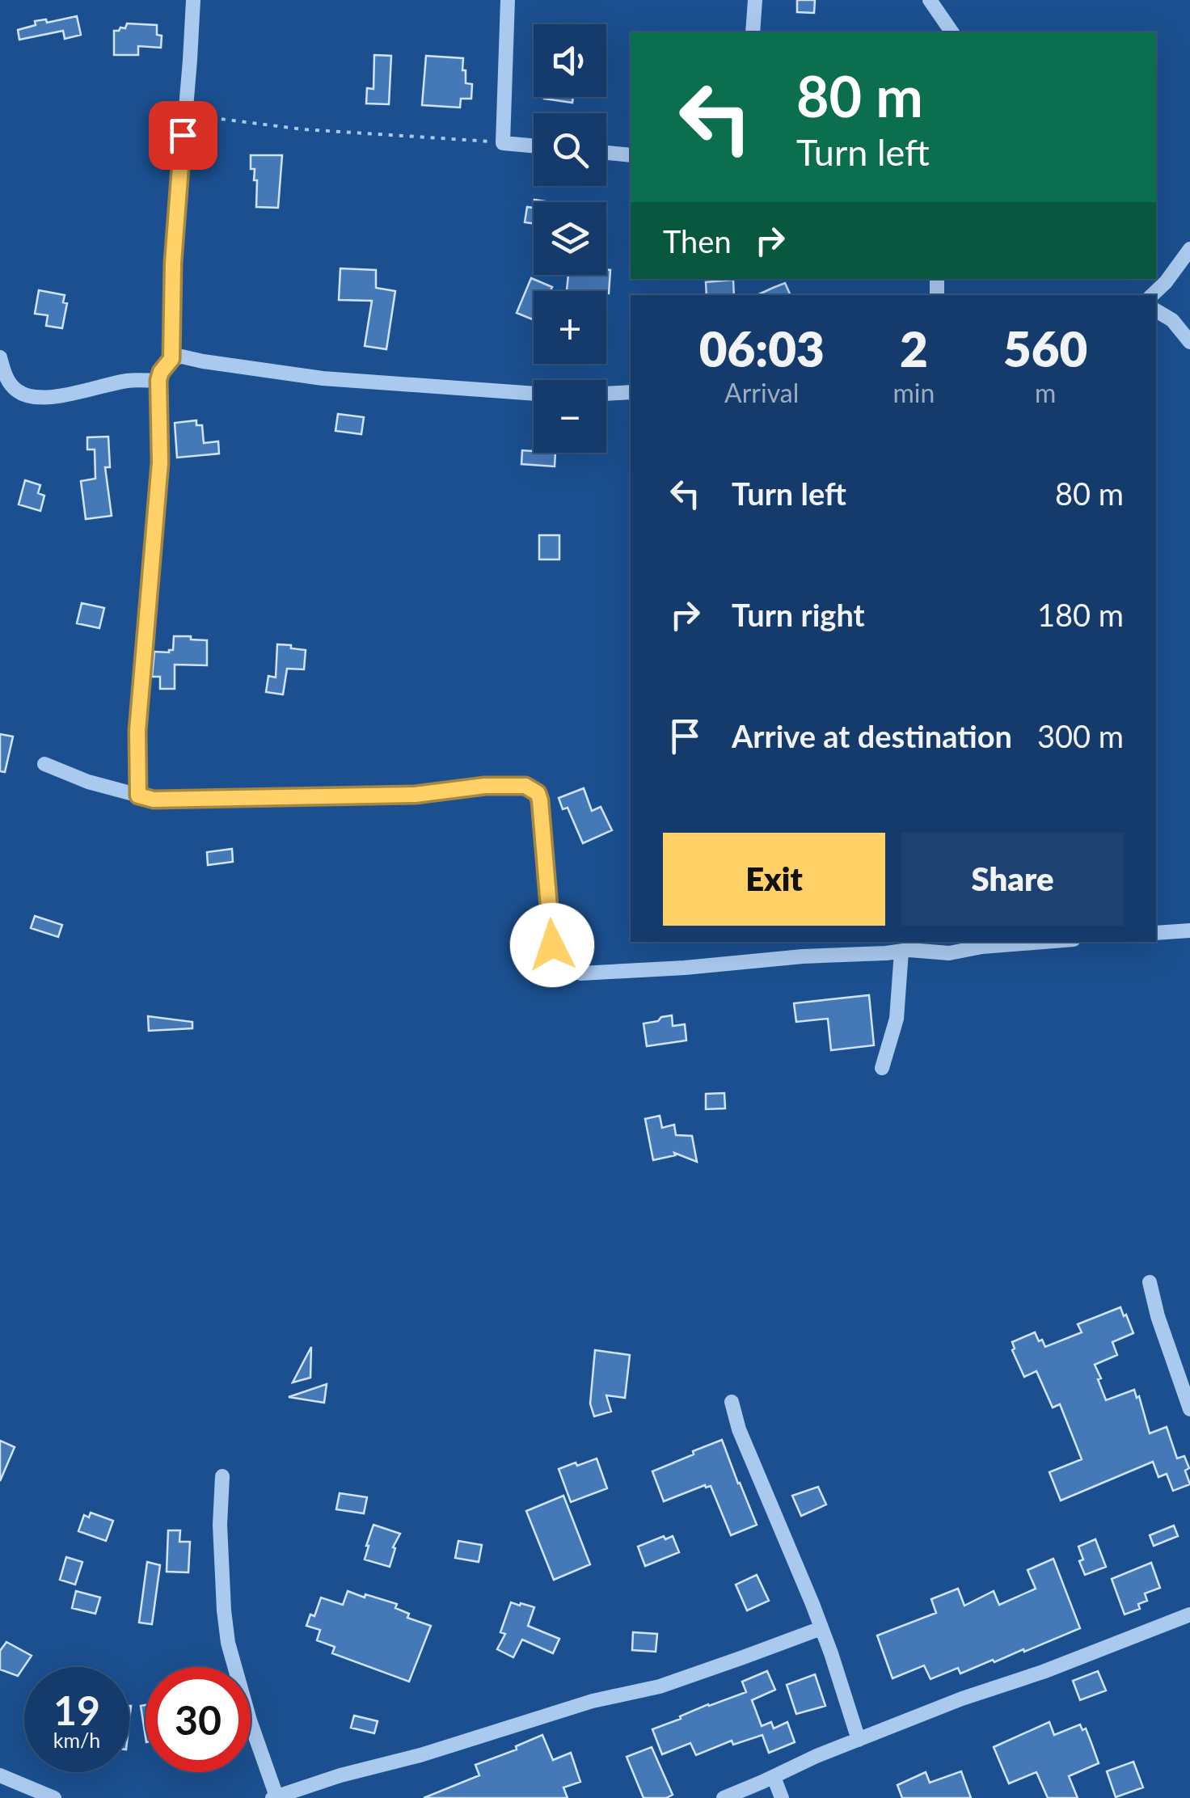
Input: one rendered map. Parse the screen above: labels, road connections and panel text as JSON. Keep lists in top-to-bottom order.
{
  "page": {
    "map_buttons": ["+", "−"],
    "turn": ["80 m", "Turn left"],
    "then": "Then",
    "eta": [
      "06:03",
      "Arrival",
      "2",
      "min",
      "560",
      "m"
    ],
    "list": [
      {
        "name": "Turn left",
        "value": "80 m"
      },
      {
        "name": "Turn right",
        "value": "180 m"
      },
      {
        "name": "Arrive at destination",
        "value": "300 m"
      }
    ],
    "buttons": ["Exit", "Share"],
    "speed": "19 km/h",
    "limit": "30"
  }
}
